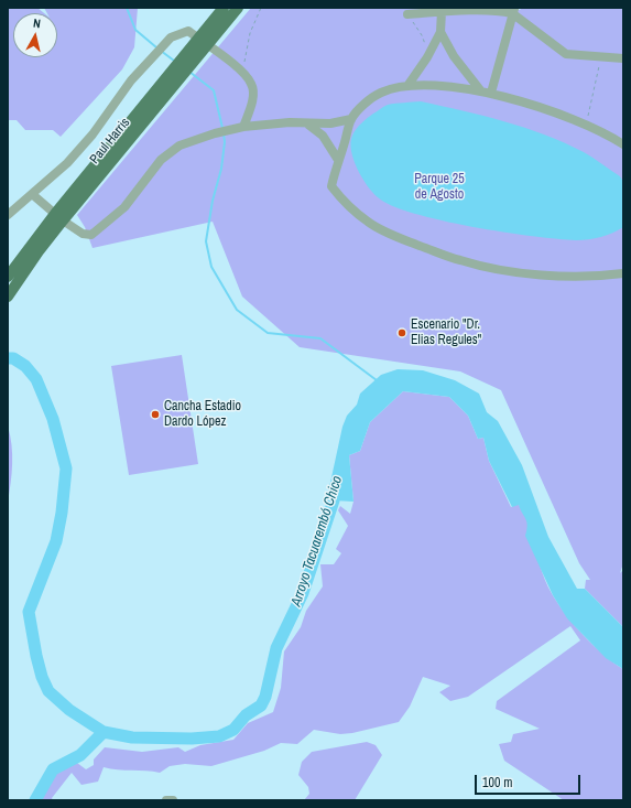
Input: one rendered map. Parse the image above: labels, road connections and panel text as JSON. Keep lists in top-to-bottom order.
{
  "streets": {
    "main road": ["Paul Harris"]
  },
  "water": ["Arroyo Tacuarembó Chico"],
  "parks": ["Parque 25 de Agosto"],
  "places": ["Escenario \"Dr. Elias Regules\"", "Cancha Estadio Dardo López"],
  "scale_bar": "100 m",
  "north": "top"
}
